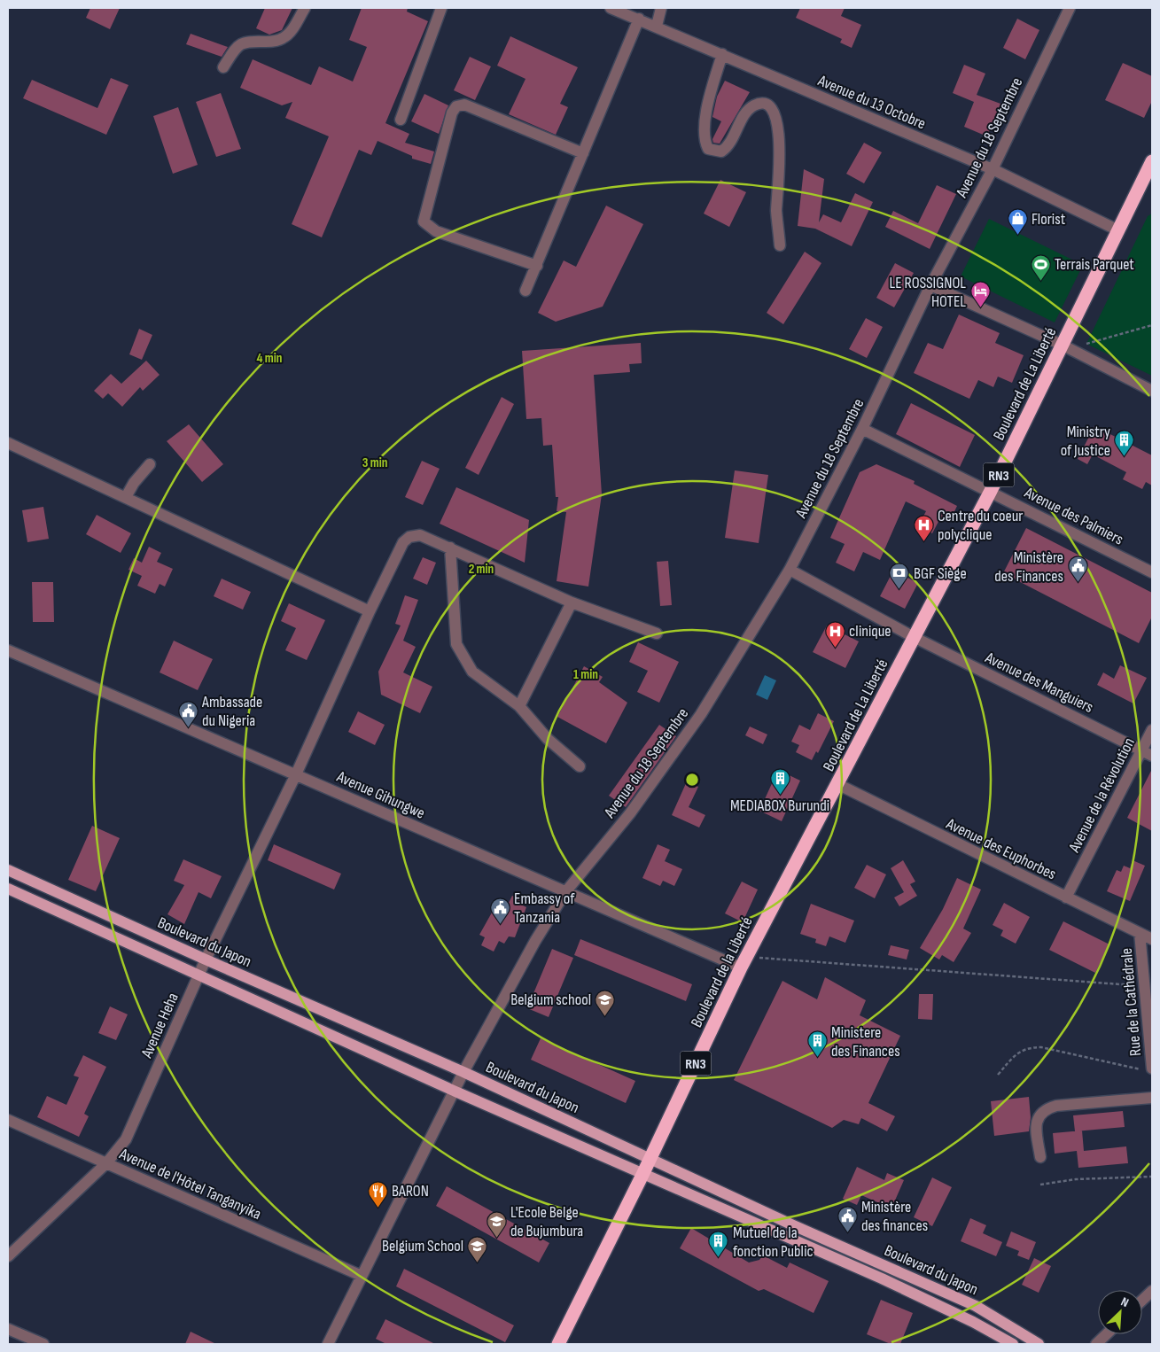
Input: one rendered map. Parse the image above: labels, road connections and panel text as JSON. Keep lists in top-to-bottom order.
{
  "streets": {
    "highway": ["Boulevard de La Liberté", "RN3", "Boulevard de la Liberté"],
    "main road": ["Boulevard du Japon"],
    "street": [
      "Avenue du 13 Octobre",
      "Avenue du 18 Septembre",
      "Avenue des Palmiers",
      "Avenue des Manguiers",
      "Avenue Gihungwe",
      "Avenue de la Révolution",
      "Avenue des Euphorbes",
      "Rue de la Cathédrale",
      "Avenue Heha",
      "Avenue de l'Hôtel Tanganyika"
    ]
  },
  "crossings": [
    ["Avenue du 13 Octobre", "Avenue du 18 Septembre"],
    ["Avenue du 13 Octobre", "Boulevard de La Liberté"],
    ["Avenue du 18 Septembre", "Avenue des Palmiers"],
    ["Avenue du 18 Septembre", "Avenue des Manguiers"],
    ["Avenue du 18 Septembre", "Avenue Gihungwe"],
    ["Avenue du 18 Septembre", "Boulevard du Japon"],
    ["Avenue du 18 Septembre", "Avenue de l'Hôtel Tanganyika"],
    ["Boulevard de La Liberté", "Avenue des Palmiers"],
    ["Boulevard de La Liberté", "Avenue des Manguiers"],
    ["Boulevard de La Liberté", "Avenue des Euphorbes"],
    ["Boulevard de La Liberté", "Boulevard de la Liberté"],
    ["Avenue des Manguiers", "Avenue de la Révolution"],
    ["Avenue Gihungwe", "Boulevard de la Liberté"],
    ["Avenue Gihungwe", "Avenue Heha"],
    ["Avenue de la Révolution", "Avenue des Euphorbes"],
    ["Avenue des Euphorbes", "Boulevard de la Liberté"],
    ["Avenue des Euphorbes", "Rue de la Cathédrale"],
    ["Boulevard du Japon", "Boulevard de la Liberté"],
    ["Boulevard du Japon", "Avenue Heha"],
    ["Avenue Heha", "Avenue de l'Hôtel Tanganyika"]
  ],
  "places": {
    "shop": ["Florist"],
    "sports": ["Terrais Parquet"],
    "hotel": ["LE ROSSIGNOL HOTEL"],
    "building": [
      "Ministry of Justice",
      "MEDIABOX Burundi",
      "Ministere des Finances",
      "Mutuel de la fonction Public"
    ],
    "hospital": ["Centre du coeur polyclique", "clinique"],
    "public building": [
      "Ministère des Finances",
      "Ambassade du Nigeria",
      "Embassy of Tanzania",
      "Ministère des finances"
    ],
    "bank": ["BGF Siège"],
    "school or university": ["Belgium school", "L'Ecole Belge de Bujumbura", "Belgium School"],
    "restaurant": ["BARON"]
  },
  "north": "top right",
  "rings": [
    "4 min",
    "3 min",
    "2 min",
    "1 min"
  ]
}
